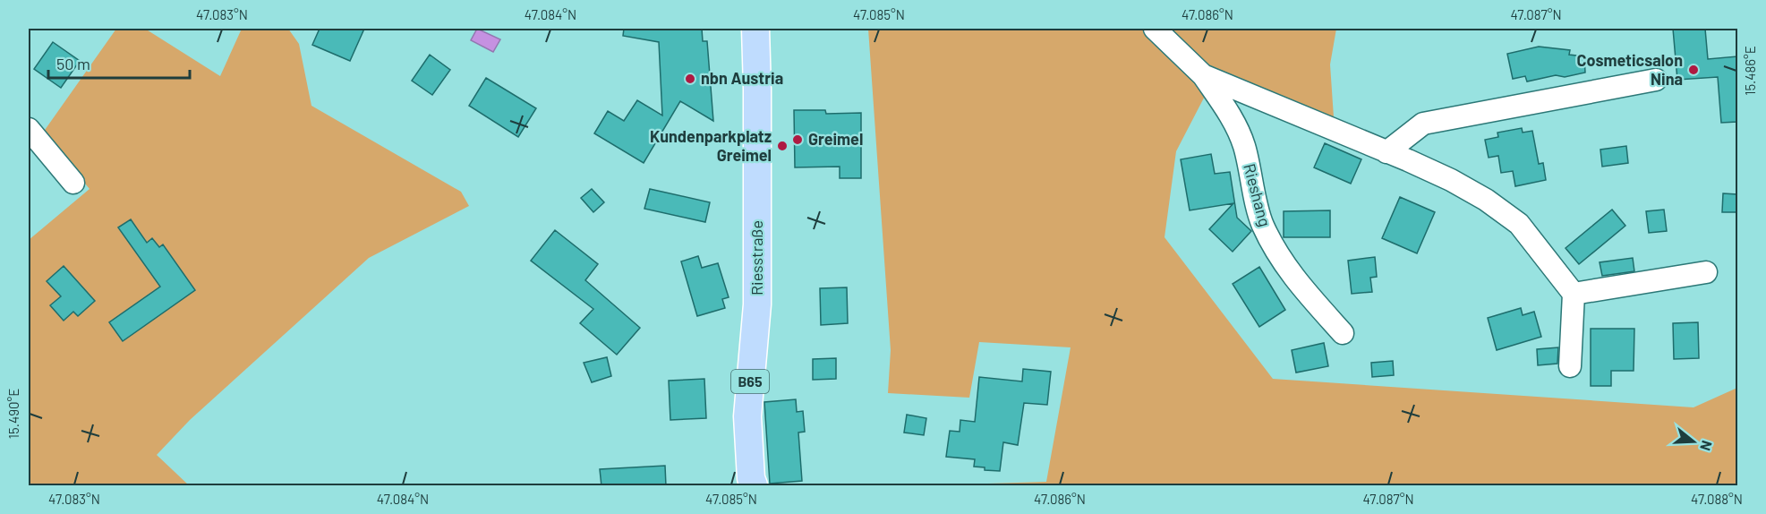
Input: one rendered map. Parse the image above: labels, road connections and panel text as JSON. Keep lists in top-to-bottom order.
{
  "streets": {
    "main road": ["Riesstraße", "B65"],
    "street": ["Rieshang"]
  },
  "places": [
    "Cosmeticsalon Nina",
    "nbn Austria",
    "Greimel",
    "Kundenparkplatz Greimel"
  ],
  "scale_bar": "50 m",
  "north": "right",
  "coordinates": [
    "47.083°N",
    "47.084°N",
    "47.085°N",
    "47.086°N",
    "47.087°N",
    "15.486°E",
    "15.490°E",
    "47.088°N"
  ]
}
